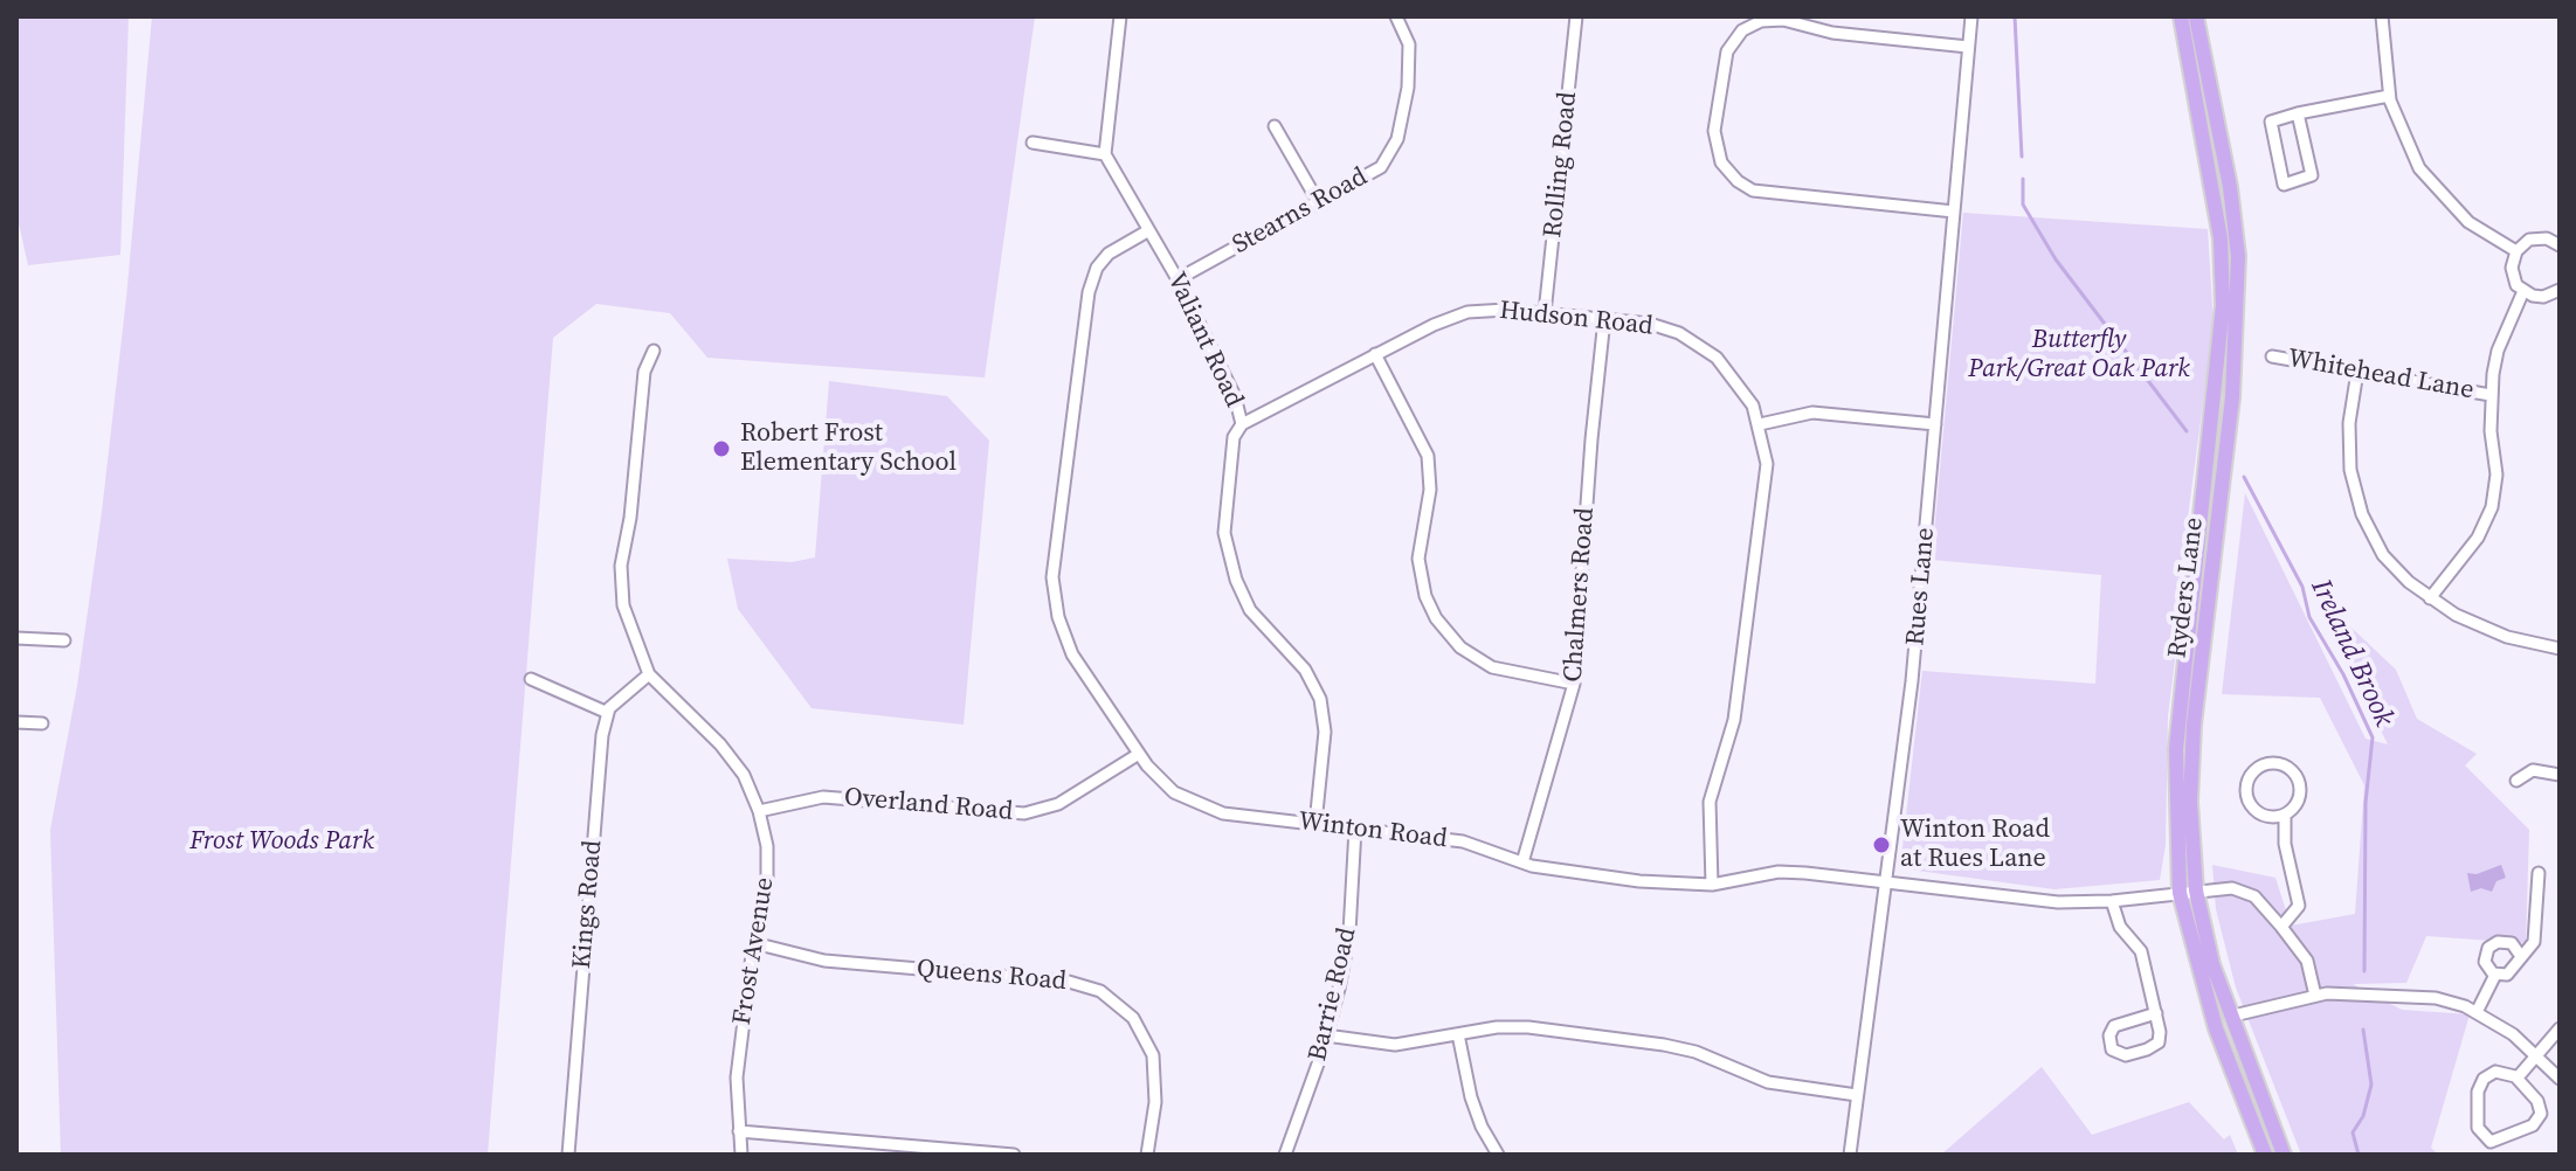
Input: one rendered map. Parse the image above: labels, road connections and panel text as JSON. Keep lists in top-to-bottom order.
{
  "streets": {
    "main road": ["Ryders Lane"],
    "street": [
      "Rolling Road",
      "Stearns Road",
      "Hudson Road",
      "Valiant Road",
      "Whitehead Lane",
      "Rues Lane",
      "Chalmers Road",
      "Overland Road",
      "Winton Road",
      "Kings Road",
      "Frost Avenue",
      "Queens Road",
      "Barrie Road"
    ]
  },
  "crossings": [
    ["Rolling Road", "Hudson Road"],
    ["Stearns Road", "Valiant Road"],
    ["Hudson Road", "Valiant Road"],
    ["Hudson Road", "Chalmers Road"],
    ["Hudson Road", "Winton Road"],
    ["Valiant Road", "Winton Road"],
    ["Rues Lane", "Winton Road"],
    ["Ryders Lane", "Winton Road"],
    ["Chalmers Road", "Winton Road"],
    ["Overland Road", "Winton Road"],
    ["Overland Road", "Frost Avenue"],
    ["Winton Road", "Barrie Road"],
    ["Frost Avenue", "Queens Road"]
  ],
  "water": ["Ireland Brook"],
  "parks": ["Butterfly Park/Great Oak Park", "Frost Woods Park"],
  "places": ["Robert Frost Elementary School", "Winton Road at Rues Lane"]
}
